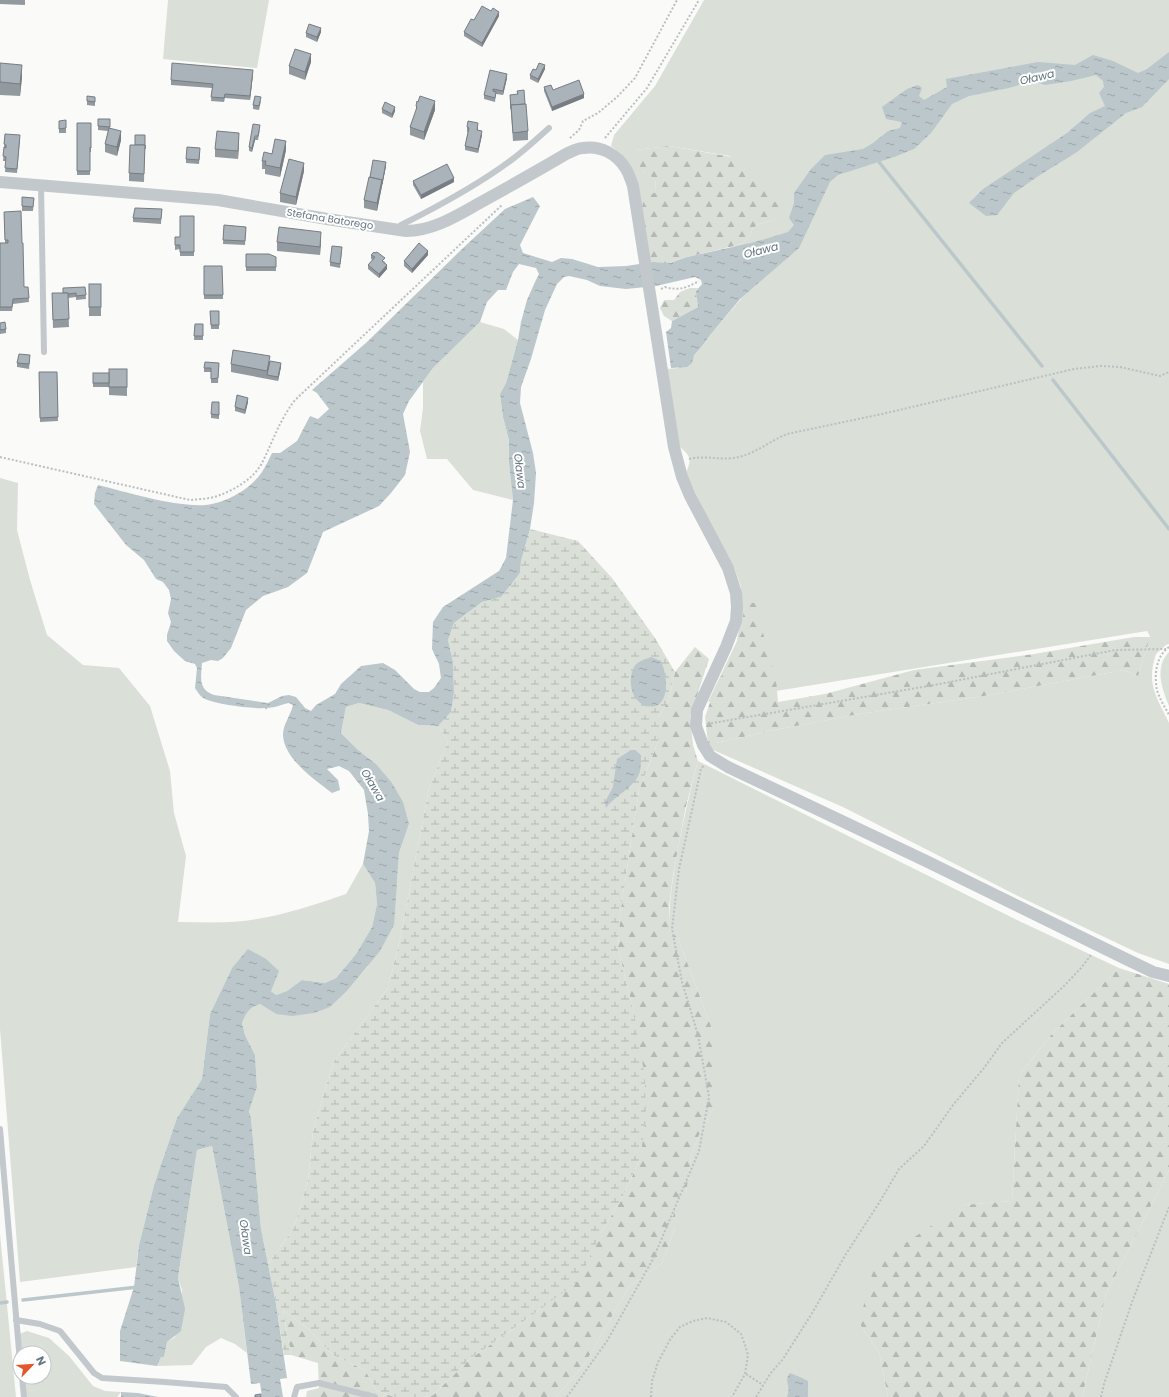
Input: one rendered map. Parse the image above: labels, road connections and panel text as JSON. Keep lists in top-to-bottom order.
{
  "streets": {
    "street": ["Stefana Batorego"]
  },
  "water": ["Oława"],
  "north": "top right"
}
